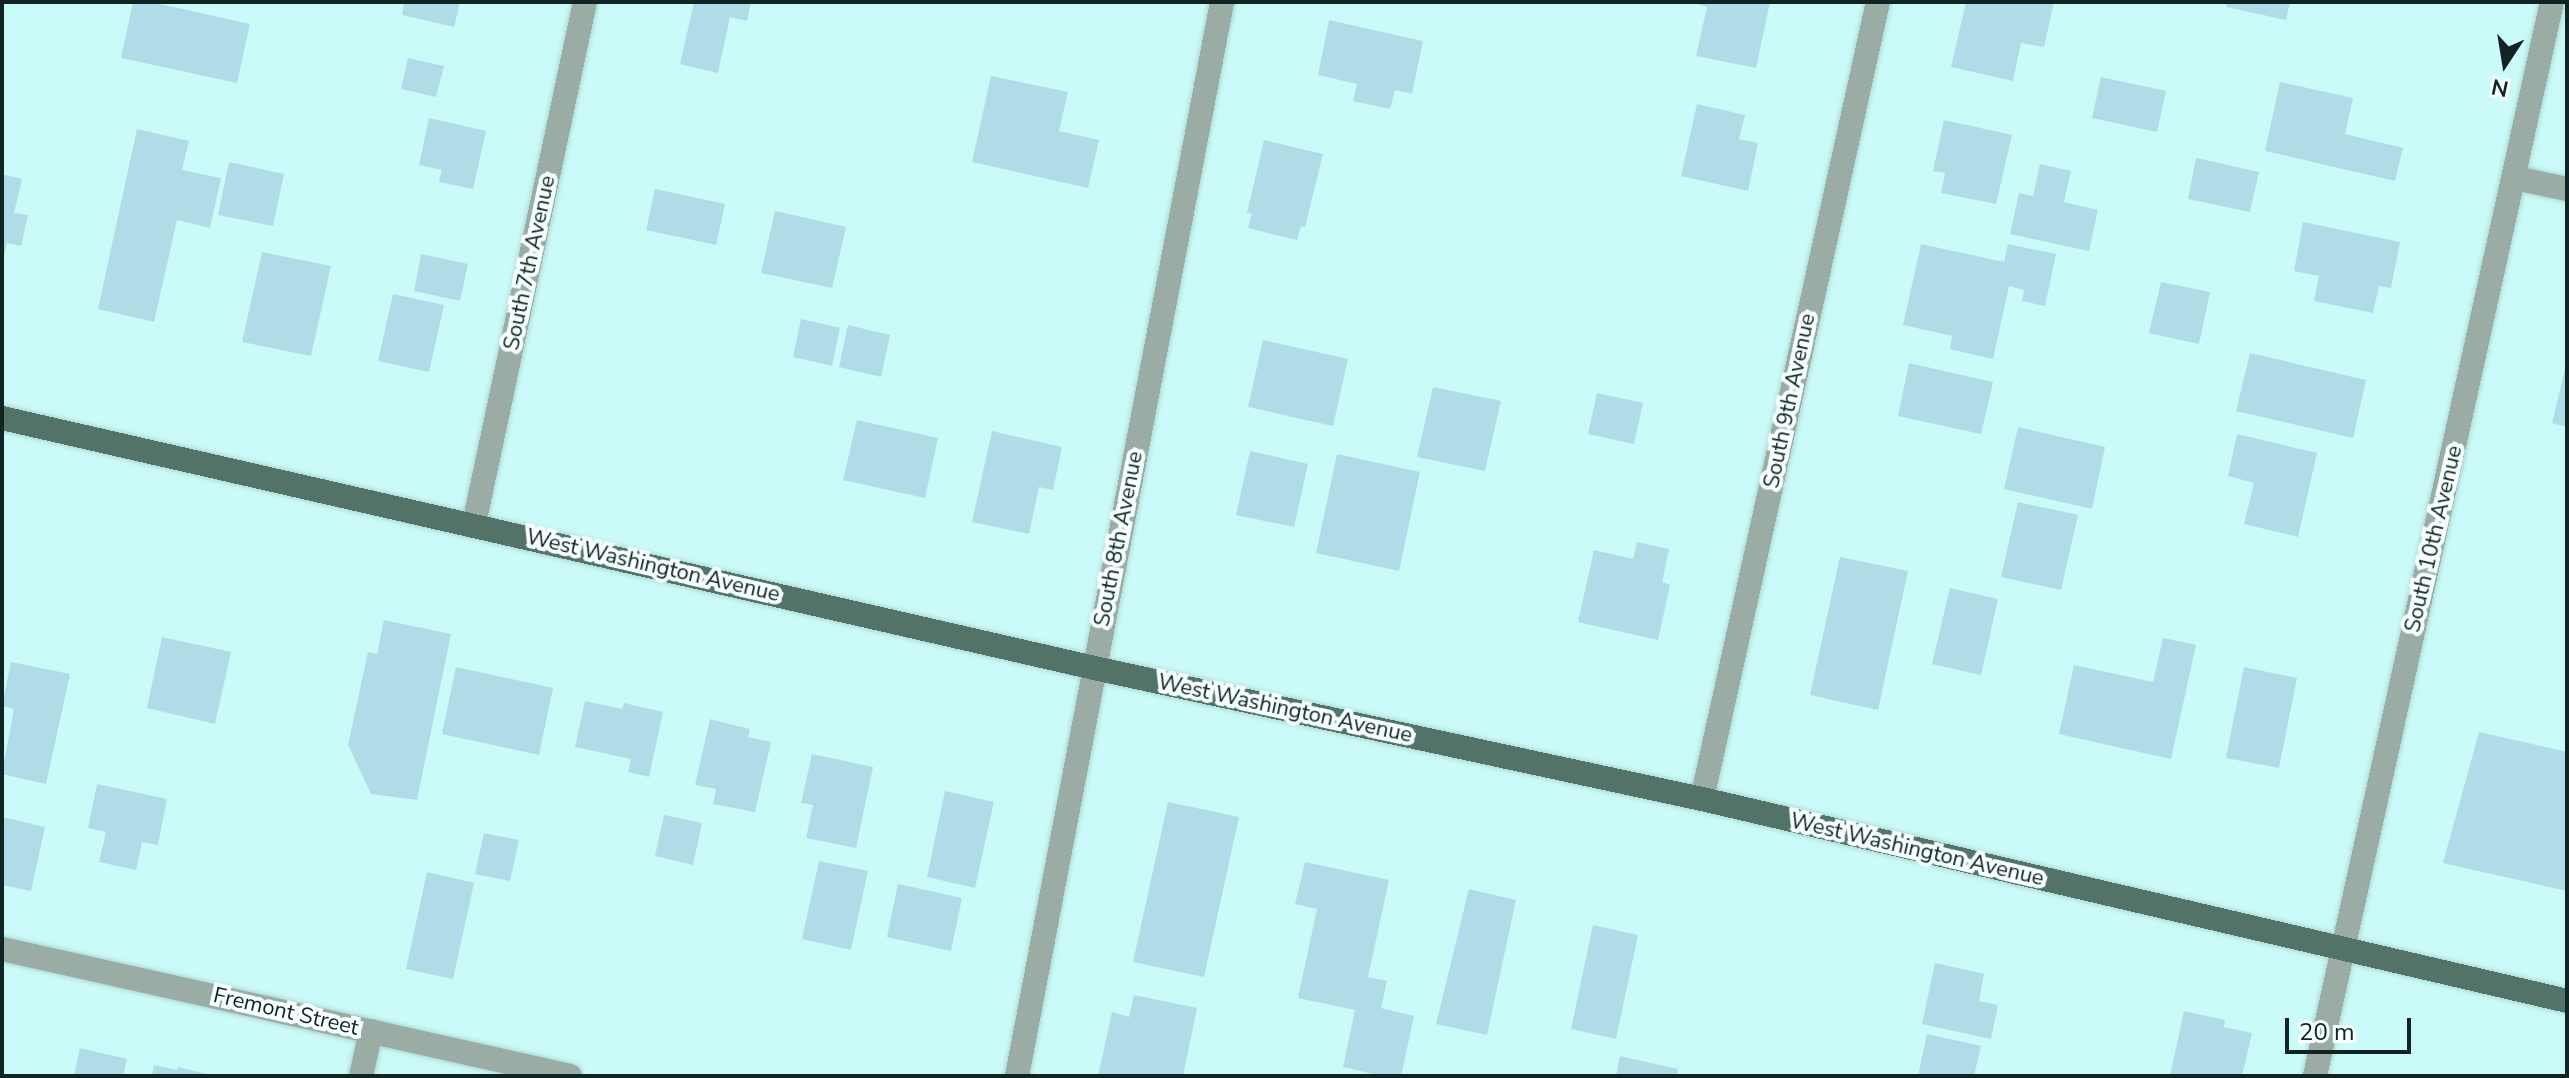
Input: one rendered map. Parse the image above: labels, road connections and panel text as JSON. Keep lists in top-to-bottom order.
{
  "streets": {
    "main road": ["West Washington Avenue"],
    "street": [
      "South 7th Avenue",
      "South 9th Avenue",
      "South 8th Avenue",
      "South 10th Avenue",
      "Fremont Street"
    ]
  },
  "crossings": [
    ["South 7th Avenue", "West Washington Avenue"],
    ["South 9th Avenue", "West Washington Avenue"],
    ["South 8th Avenue", "West Washington Avenue"],
    ["South 10th Avenue", "West Washington Avenue"]
  ],
  "scale_bar": "20 m",
  "north": "bottom"
}
